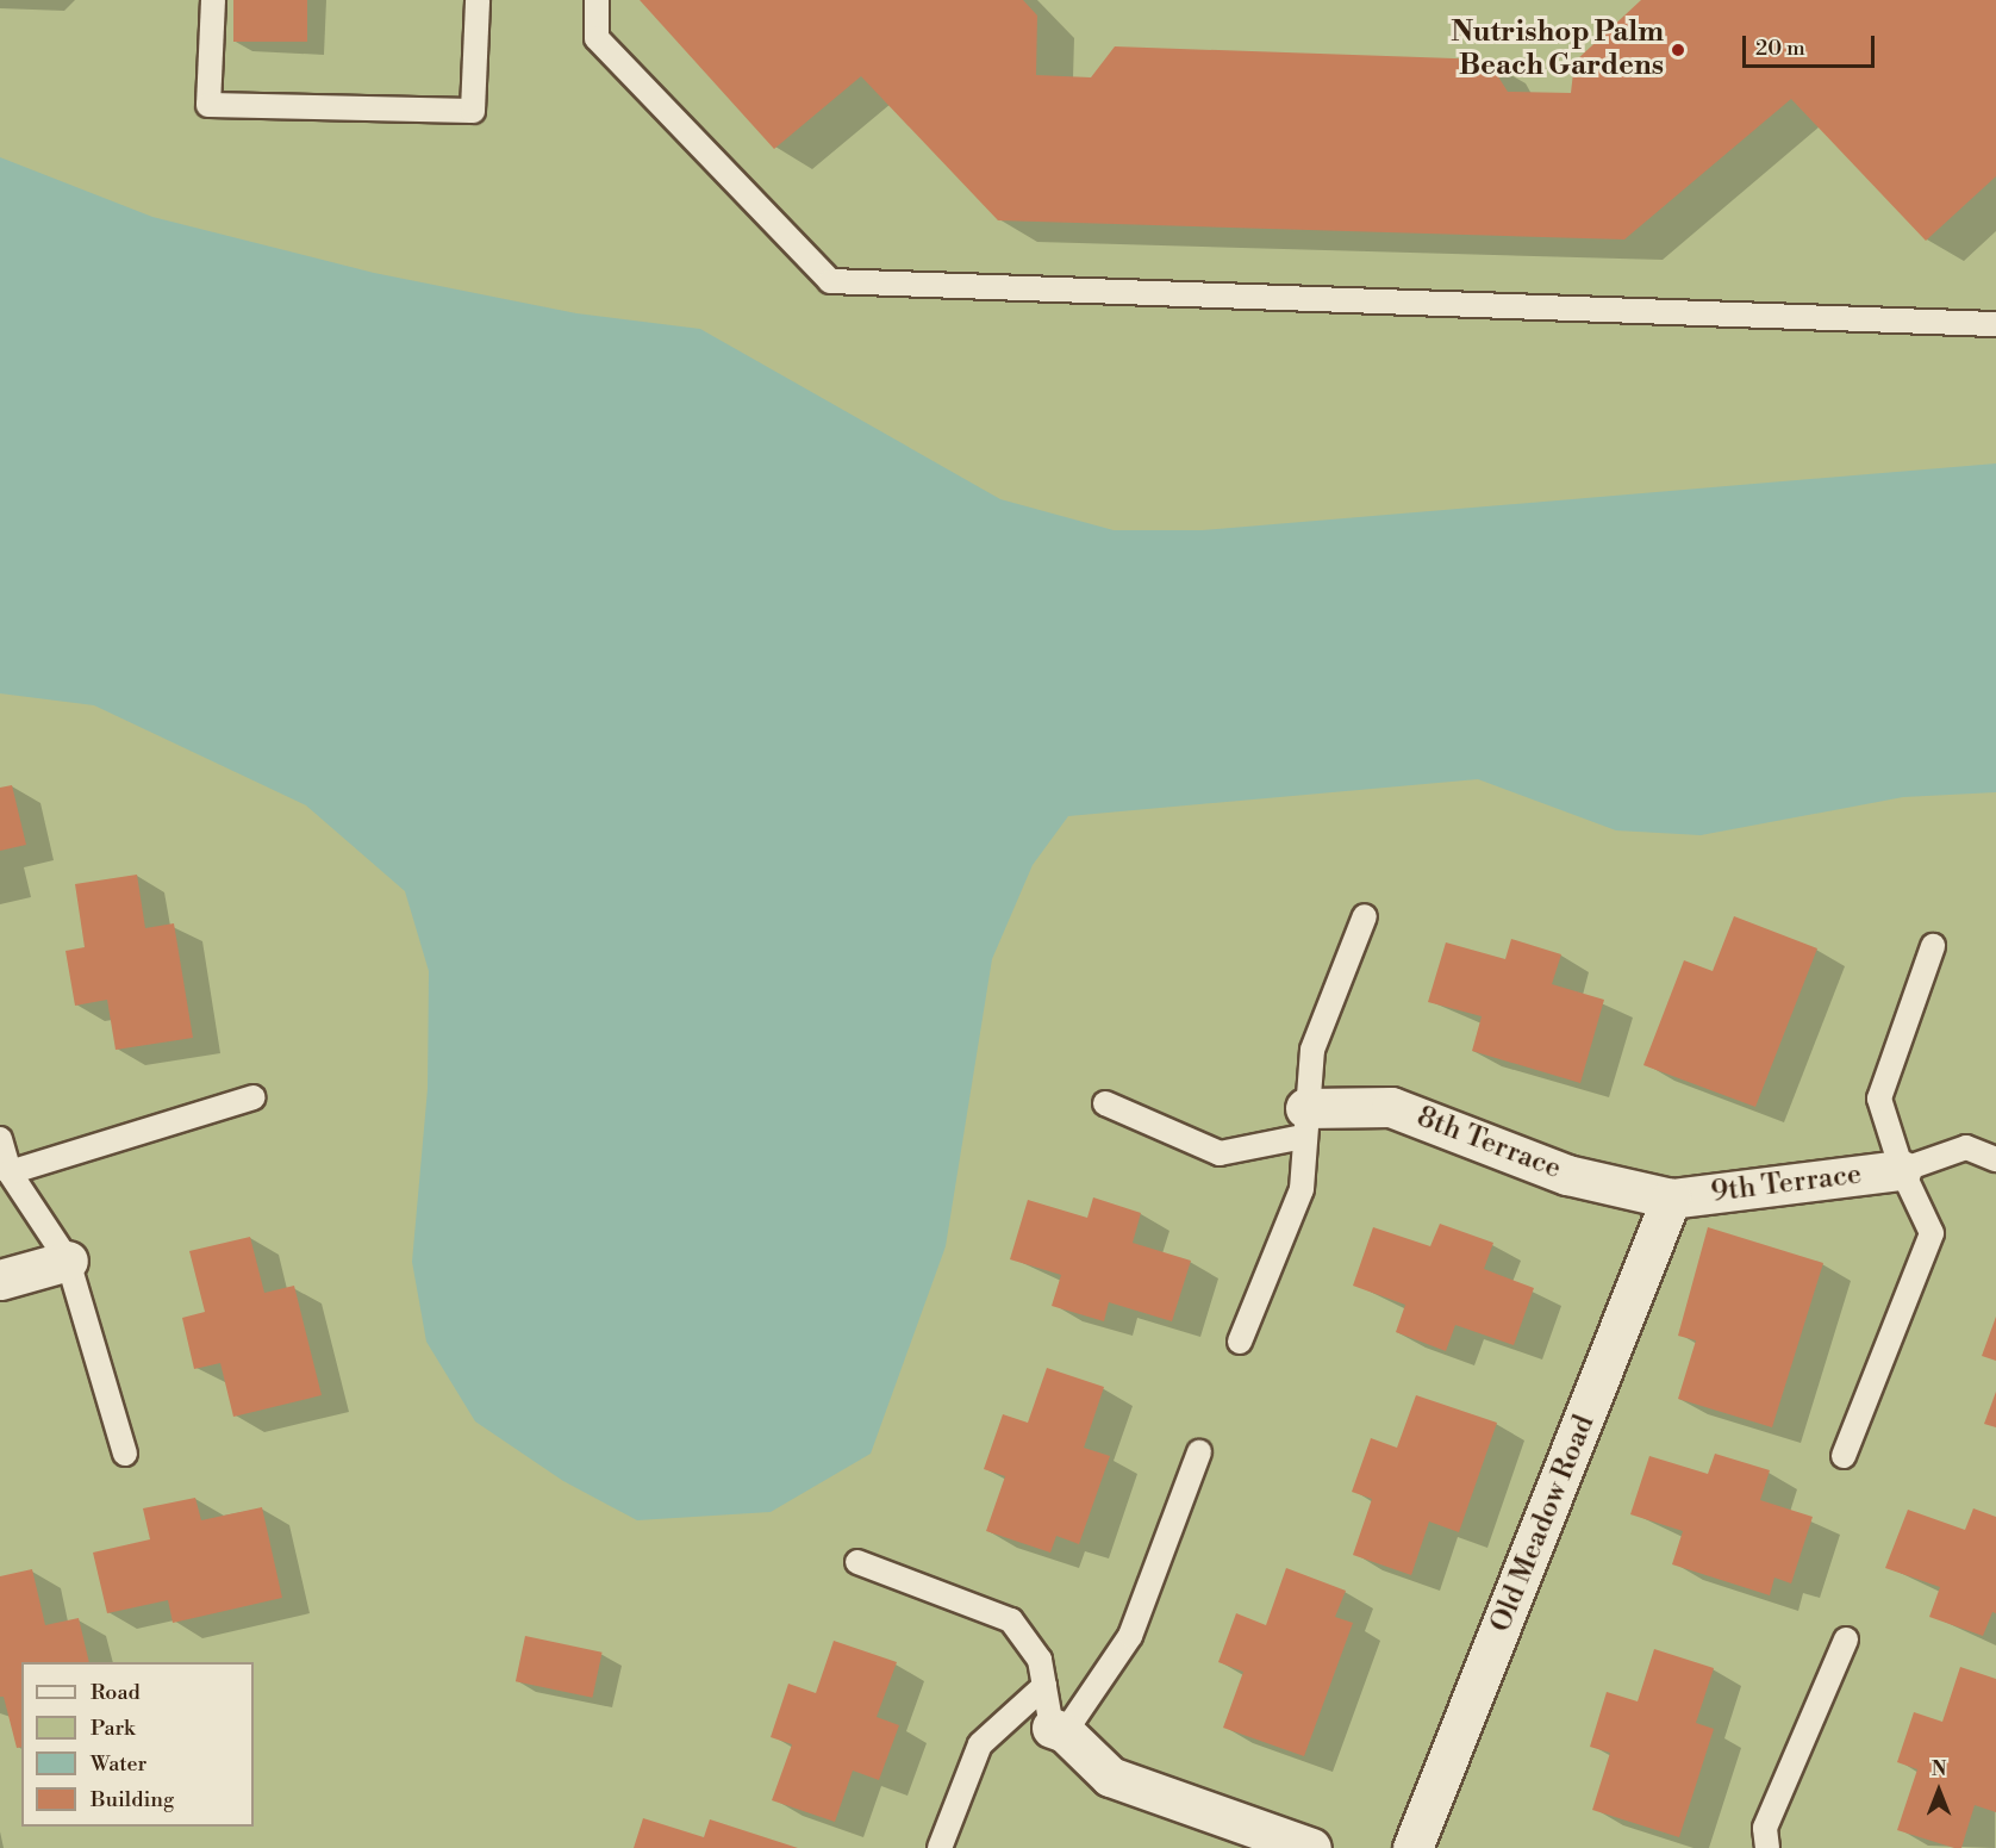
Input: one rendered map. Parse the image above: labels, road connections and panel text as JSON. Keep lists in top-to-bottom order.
{
  "streets": {
    "street": ["8th Terrace", "9th Terrace", "Old Meadow Road"]
  },
  "crossings": [
    ["8th Terrace", "9th Terrace"],
    ["8th Terrace", "Old Meadow Road"],
    ["9th Terrace", "Old Meadow Road"]
  ],
  "places": ["Nutrishop Palm Beach Gardens"],
  "legend": [
    "Road",
    "Park",
    "Water",
    "Building"
  ],
  "scale_bar": "20 m",
  "north": "top"
}
